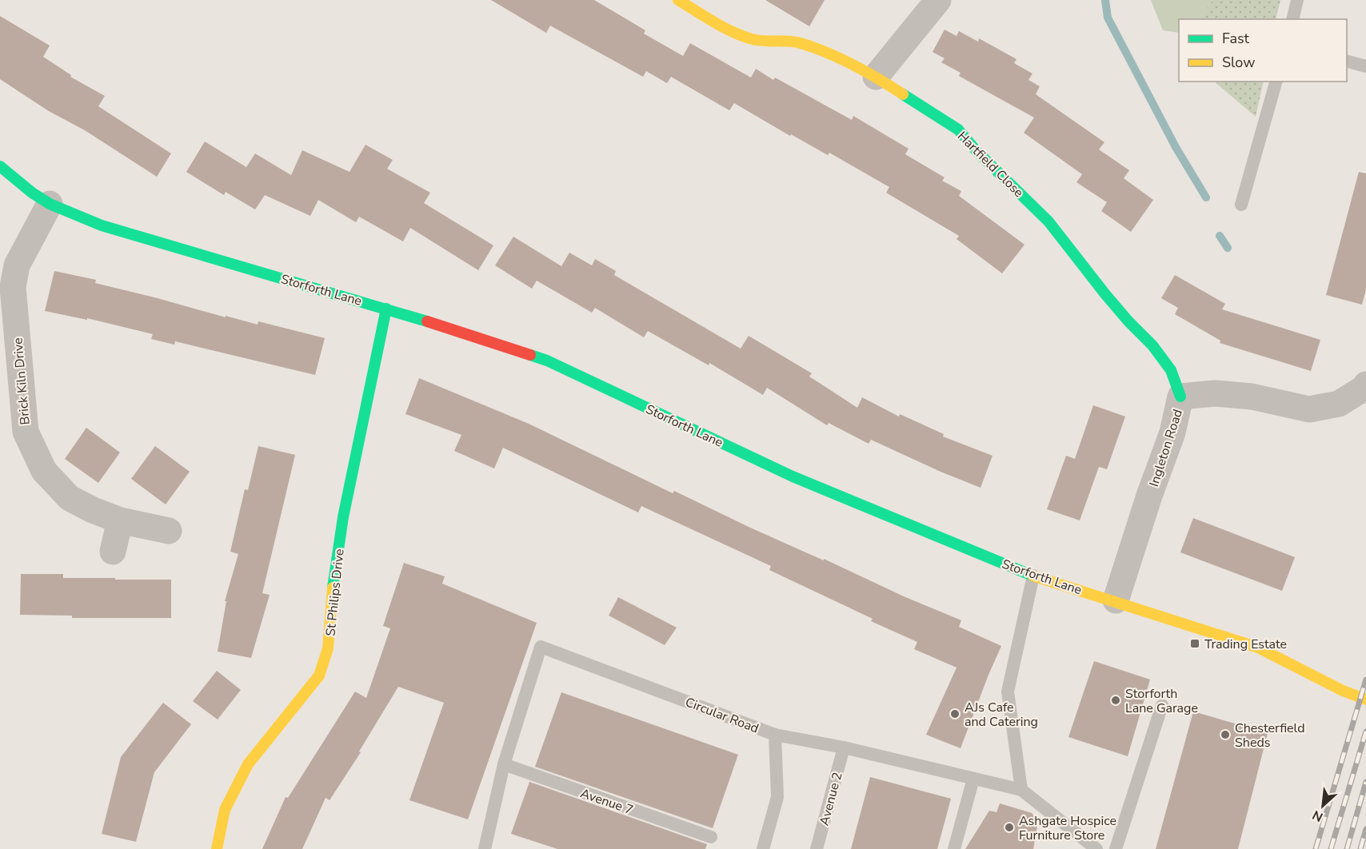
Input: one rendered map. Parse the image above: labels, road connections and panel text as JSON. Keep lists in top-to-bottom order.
{
  "streets": {
    "street": [
      "Hartfield Close",
      "Storforth Lane",
      "Brick Kiln Drive",
      "Ingleton Road",
      "St Philips Drive"
    ],
    "lane": ["Circular Road", "Avenue 2", "Avenue 7"]
  },
  "crossings": [
    ["Hartfield Close", "Ingleton Road"],
    ["Storforth Lane", "Brick Kiln Drive"],
    ["Storforth Lane", "Ingleton Road"],
    ["Storforth Lane", "St Philips Drive"],
    ["Circular Road", "Avenue 2"],
    ["Circular Road", "Avenue 7"]
  ],
  "places": {
    "transit": ["Trading Estate"],
    "other": [
      "Storforth Lane Garage",
      "AJs Cafe and Catering",
      "Chesterfield Sheds",
      "Ashgate Hospice Furniture Store"
    ]
  },
  "legend": ["Fast", "Slow"],
  "north": "bottom left"
}
